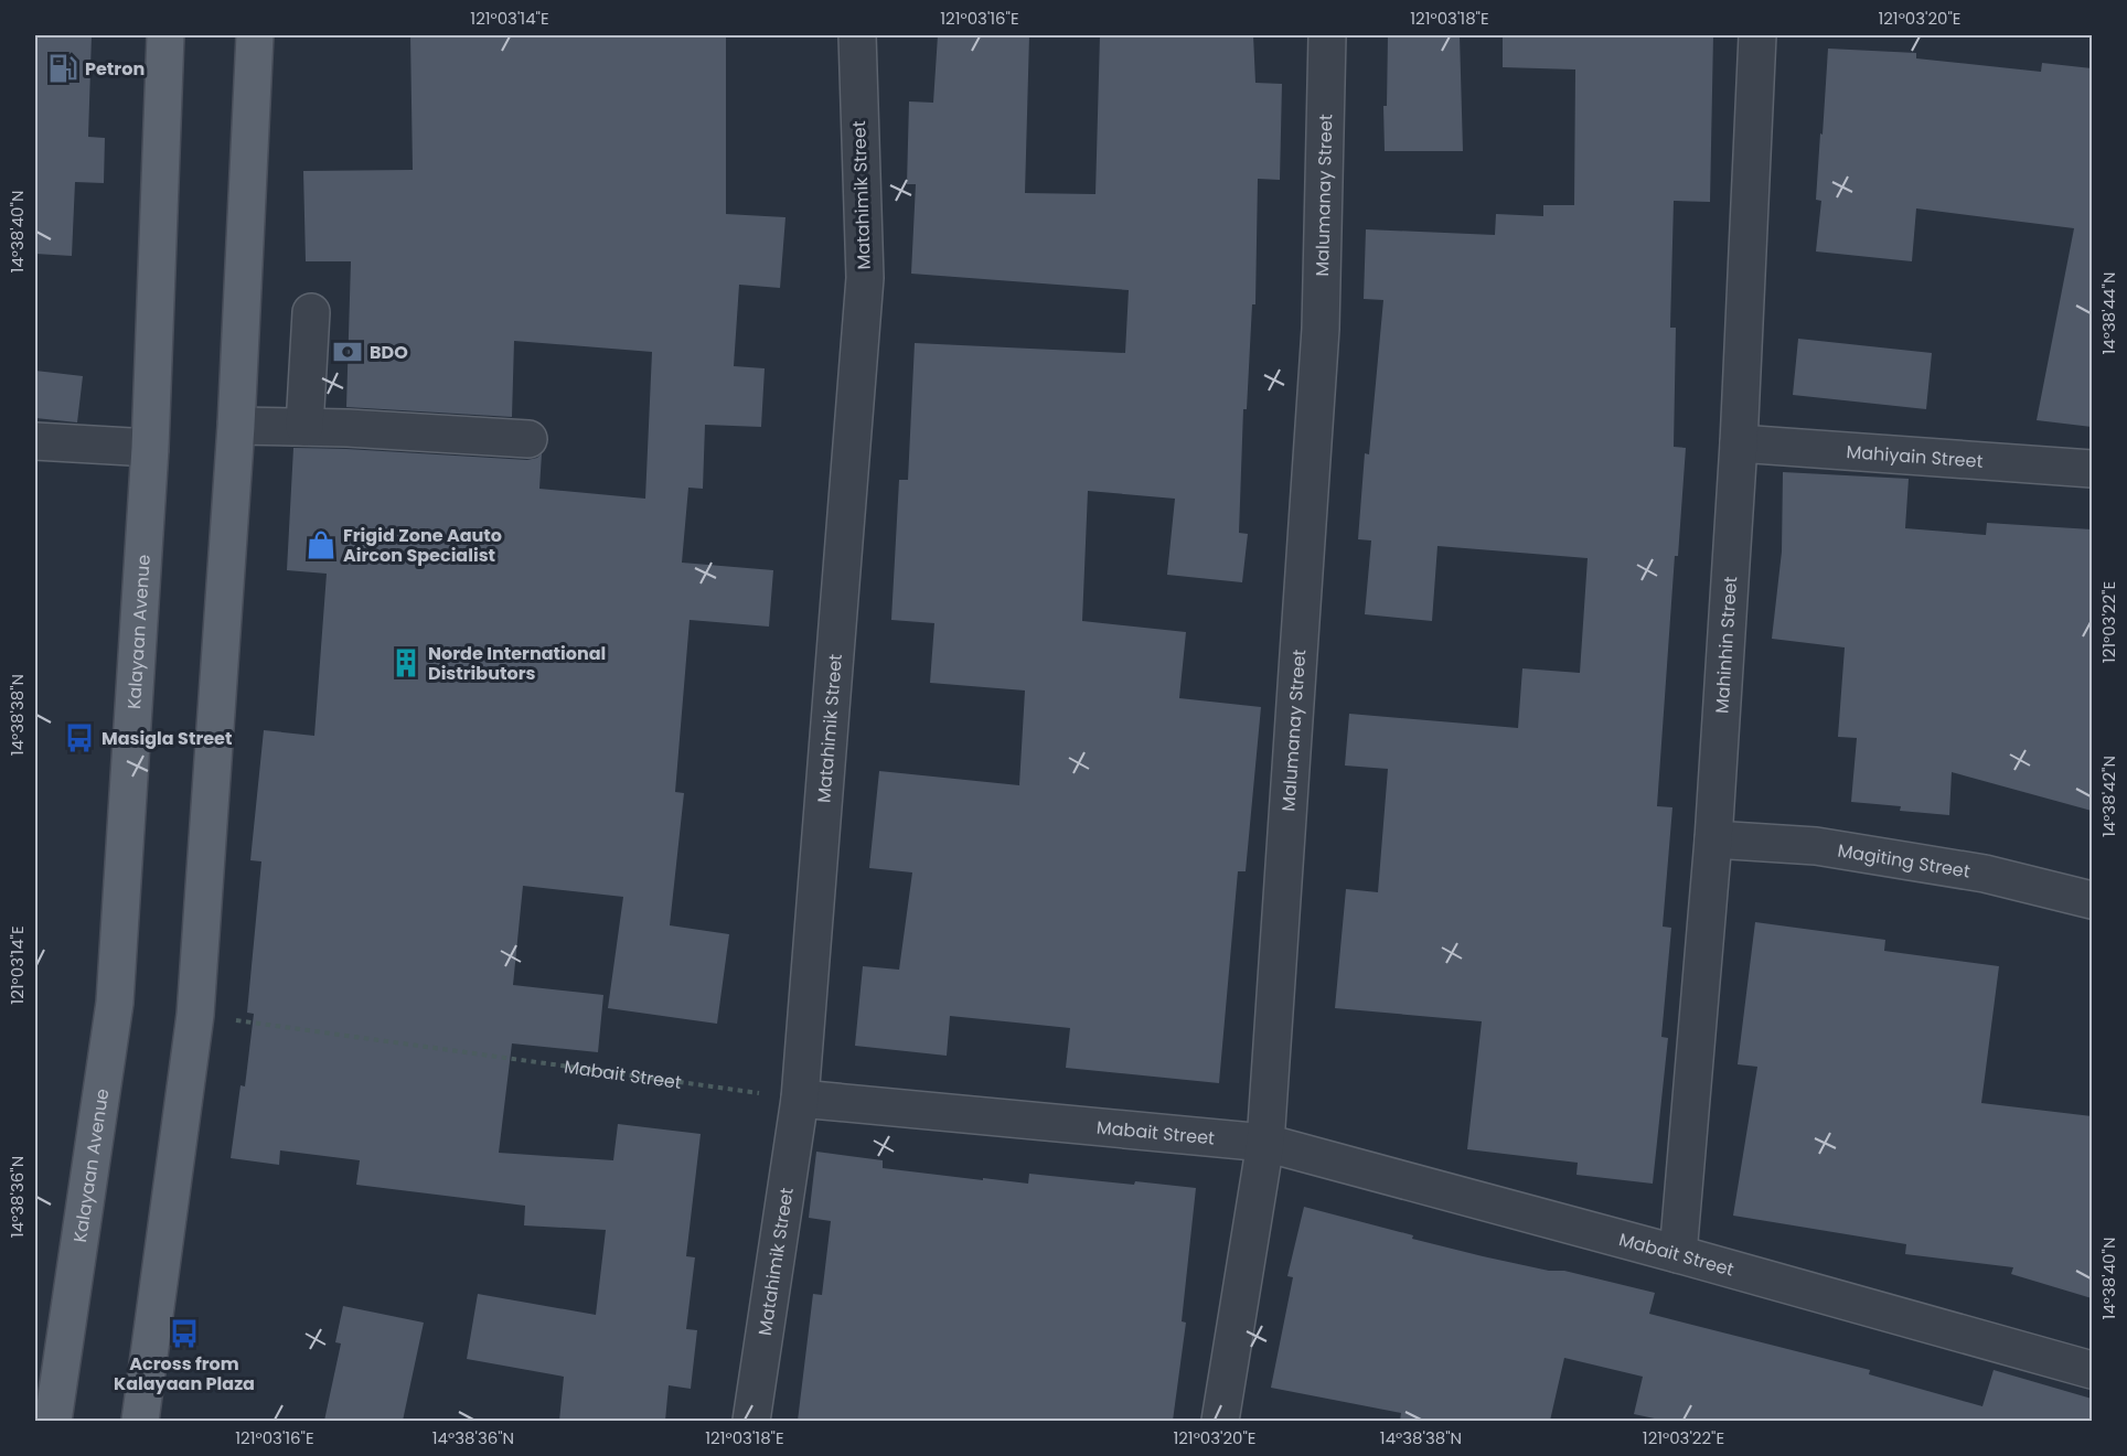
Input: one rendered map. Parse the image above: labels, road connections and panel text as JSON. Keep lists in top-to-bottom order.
{
  "streets": {
    "main road": ["Kalayaan Avenue"],
    "street": [
      "Malumanay Street",
      "Matahimik Street",
      "Mahiyain Street",
      "Mahinhin Street",
      "Magiting Street",
      "Mabait Street"
    ]
  },
  "crossings": [
    ["Malumanay Street", "Mabait Street"],
    ["Matahimik Street", "Mabait Street"],
    ["Mahiyain Street", "Mahinhin Street"],
    ["Mahinhin Street", "Magiting Street"],
    ["Mahinhin Street", "Mabait Street"]
  ],
  "places": {
    "fuel station": ["Petron"],
    "bank": ["BDO"],
    "shop": ["Frigid Zone Aauto Aircon Specialist"],
    "building": ["Norde International Distributors"],
    "bus stop": ["Masigla Street", "Across from Kalayaan Plaza"]
  },
  "coordinates": [
    "121°03'14\"E",
    "121°03'16\"E",
    "121°03'18\"E",
    "121°03'20\"E",
    "14°38'40\"N",
    "14°38'44\"N",
    "121°03'22\"E",
    "14°38'38\"N",
    "14°38'42\"N",
    "14°38'36\"N"
  ]
}
